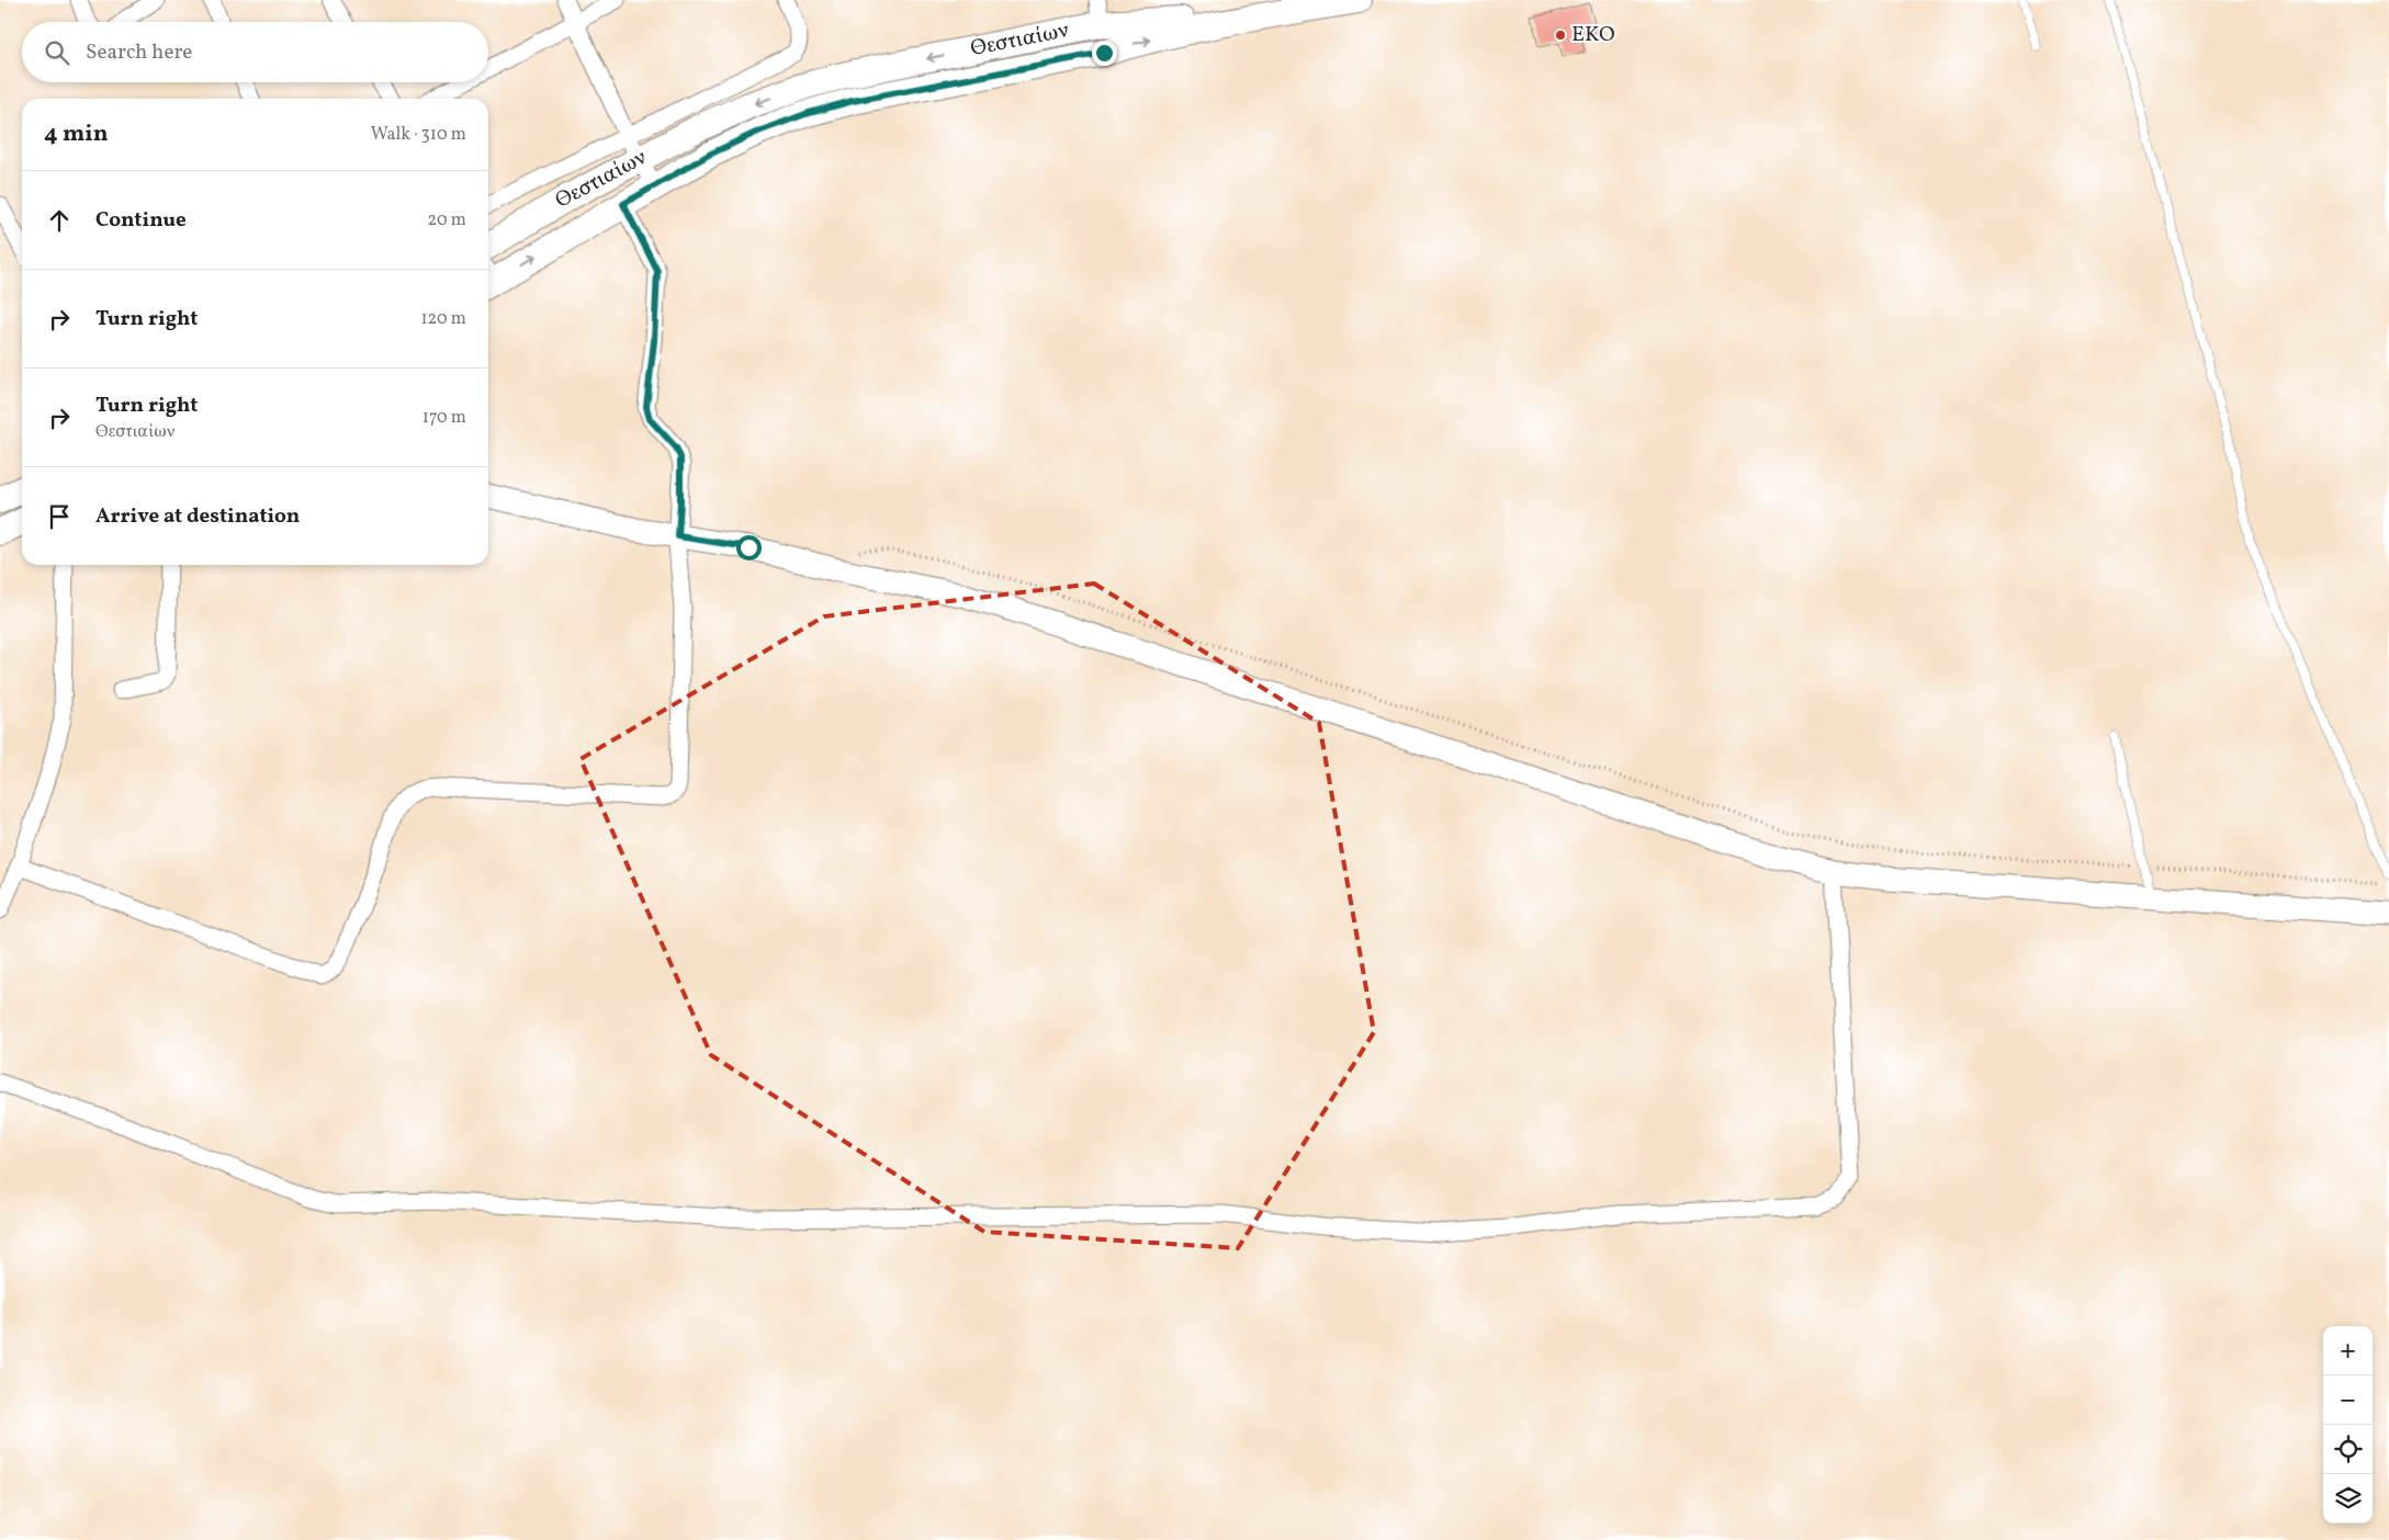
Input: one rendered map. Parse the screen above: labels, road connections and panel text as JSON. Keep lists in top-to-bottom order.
{
  "streets": {
    "main road": ["Θεστιαίων"]
  },
  "places": ["EKO"],
  "page": {
    "search": "Search here",
    "heading": ["4 min", "Walk · 310 m"],
    "list": [
      ["Continue", "20 m"],
      ["Turn right", "120 m"],
      ["Turn right", "Θεστιαίων", "170 m"],
      "Arrive at destination"
    ],
    "map_buttons": ["+", "−"]
  }
}
